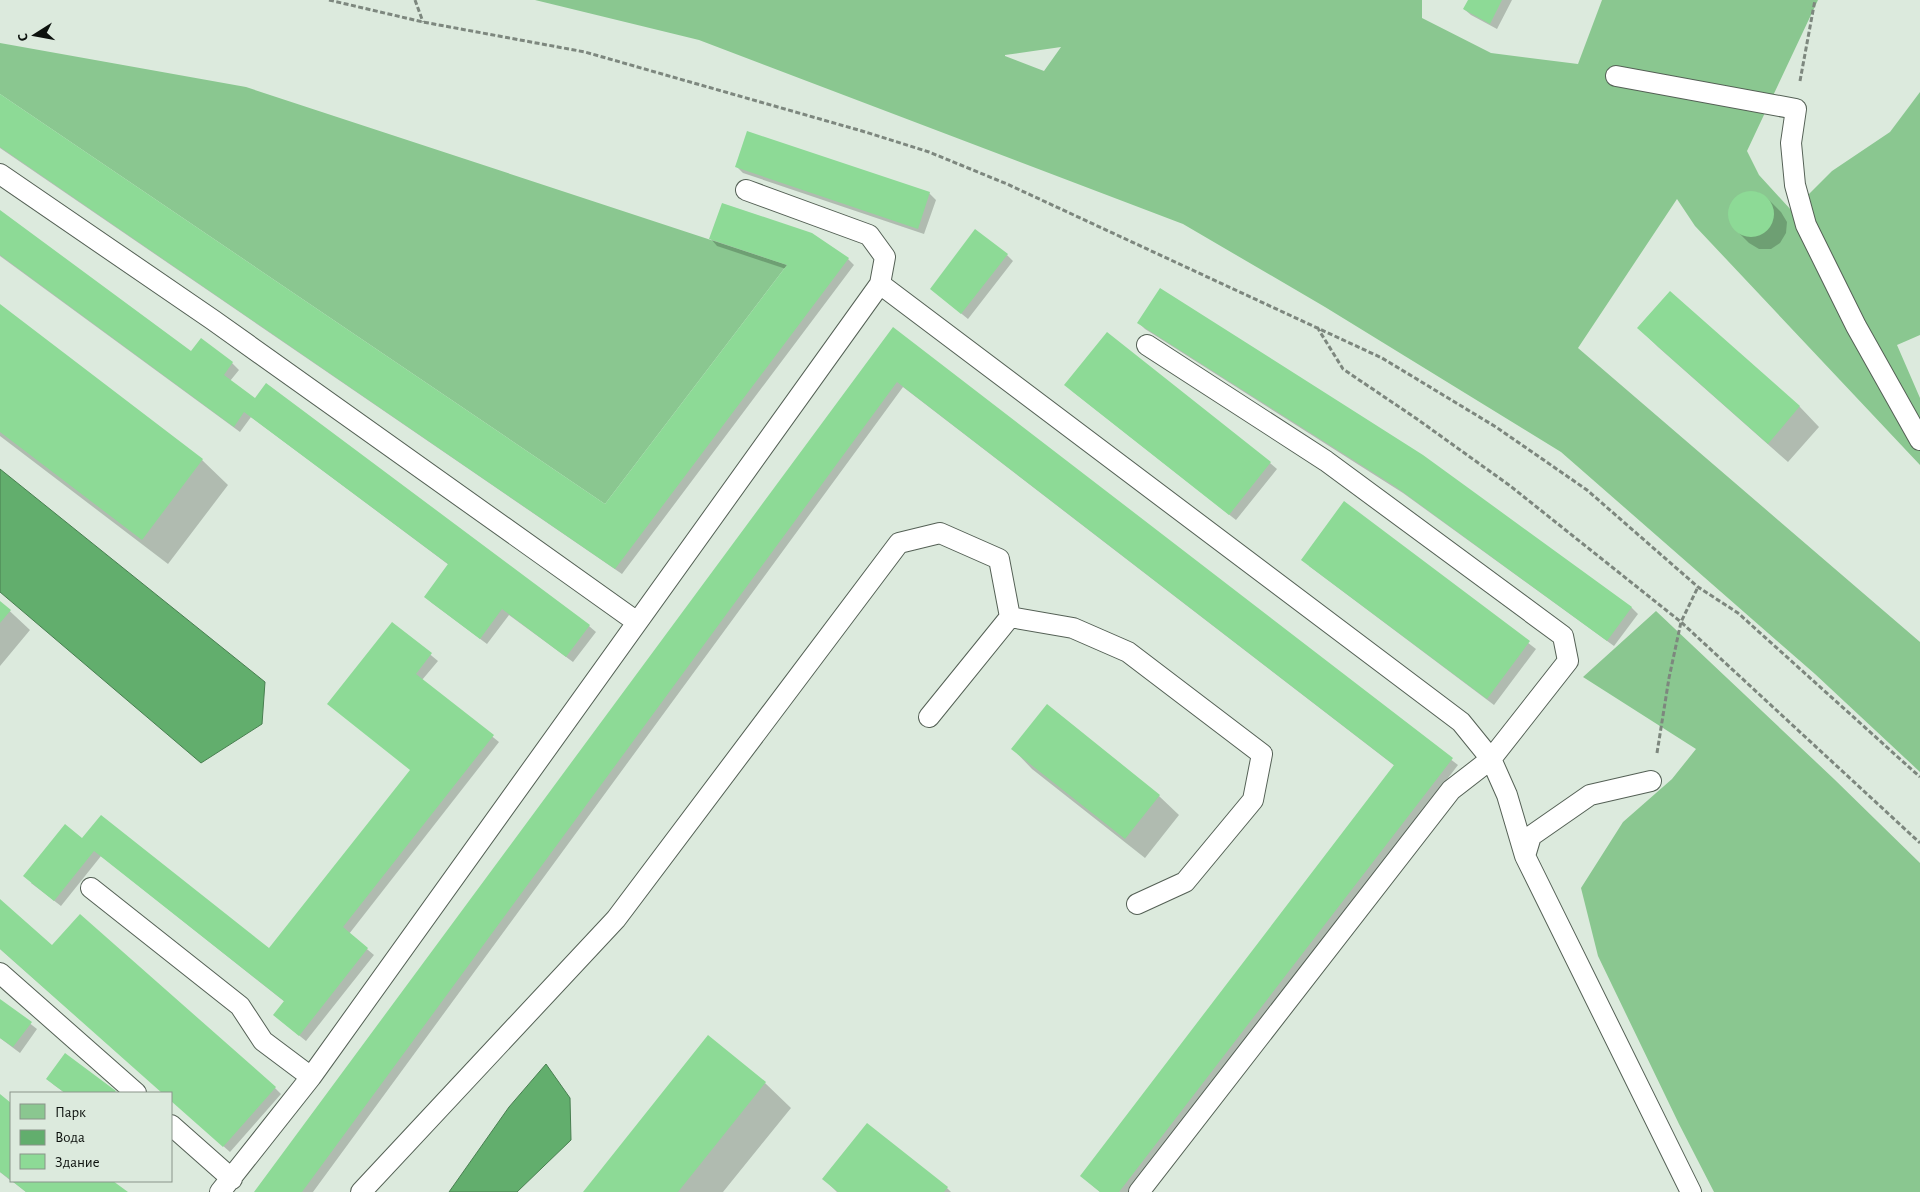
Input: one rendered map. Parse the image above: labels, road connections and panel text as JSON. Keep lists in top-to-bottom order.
{
  "legend": ["Парк", "Вода", "Здание"],
  "north": "left"
}
